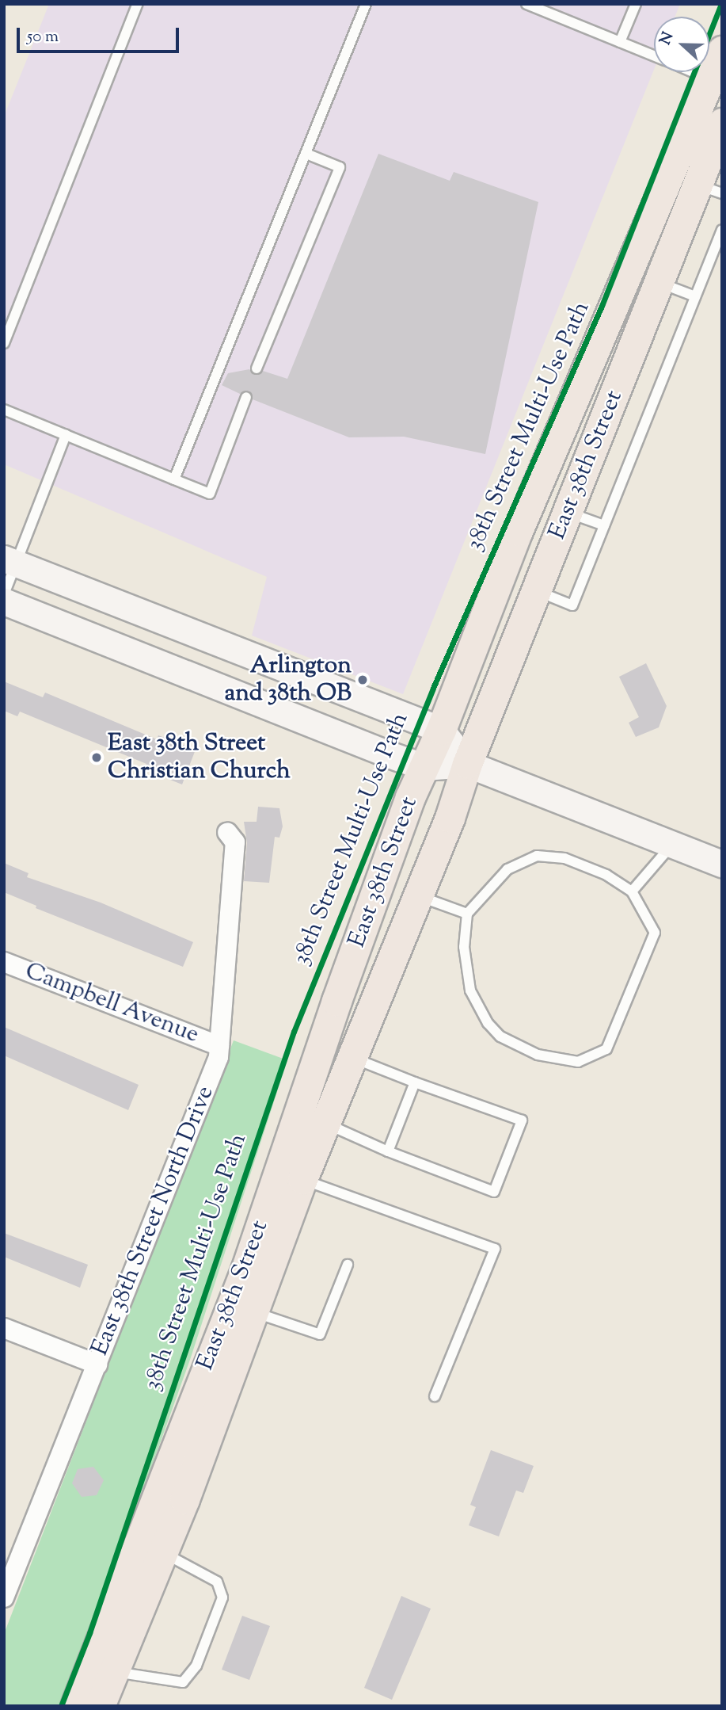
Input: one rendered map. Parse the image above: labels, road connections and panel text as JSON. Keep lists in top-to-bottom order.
{
  "streets": {
    "main road": ["East 38th Street"],
    "street": ["Campbell Avenue", "East 38th Street North Drive"],
    "cycle path": ["38th Street Multi-Use Path"]
  },
  "crossings": [
    ["Campbell Avenue", "East 38th Street North Drive"]
  ],
  "places": ["Arlington and 38th OB", "East 38th Street Christian Church"],
  "scale_bar": "50 m",
  "north": "left"
}
